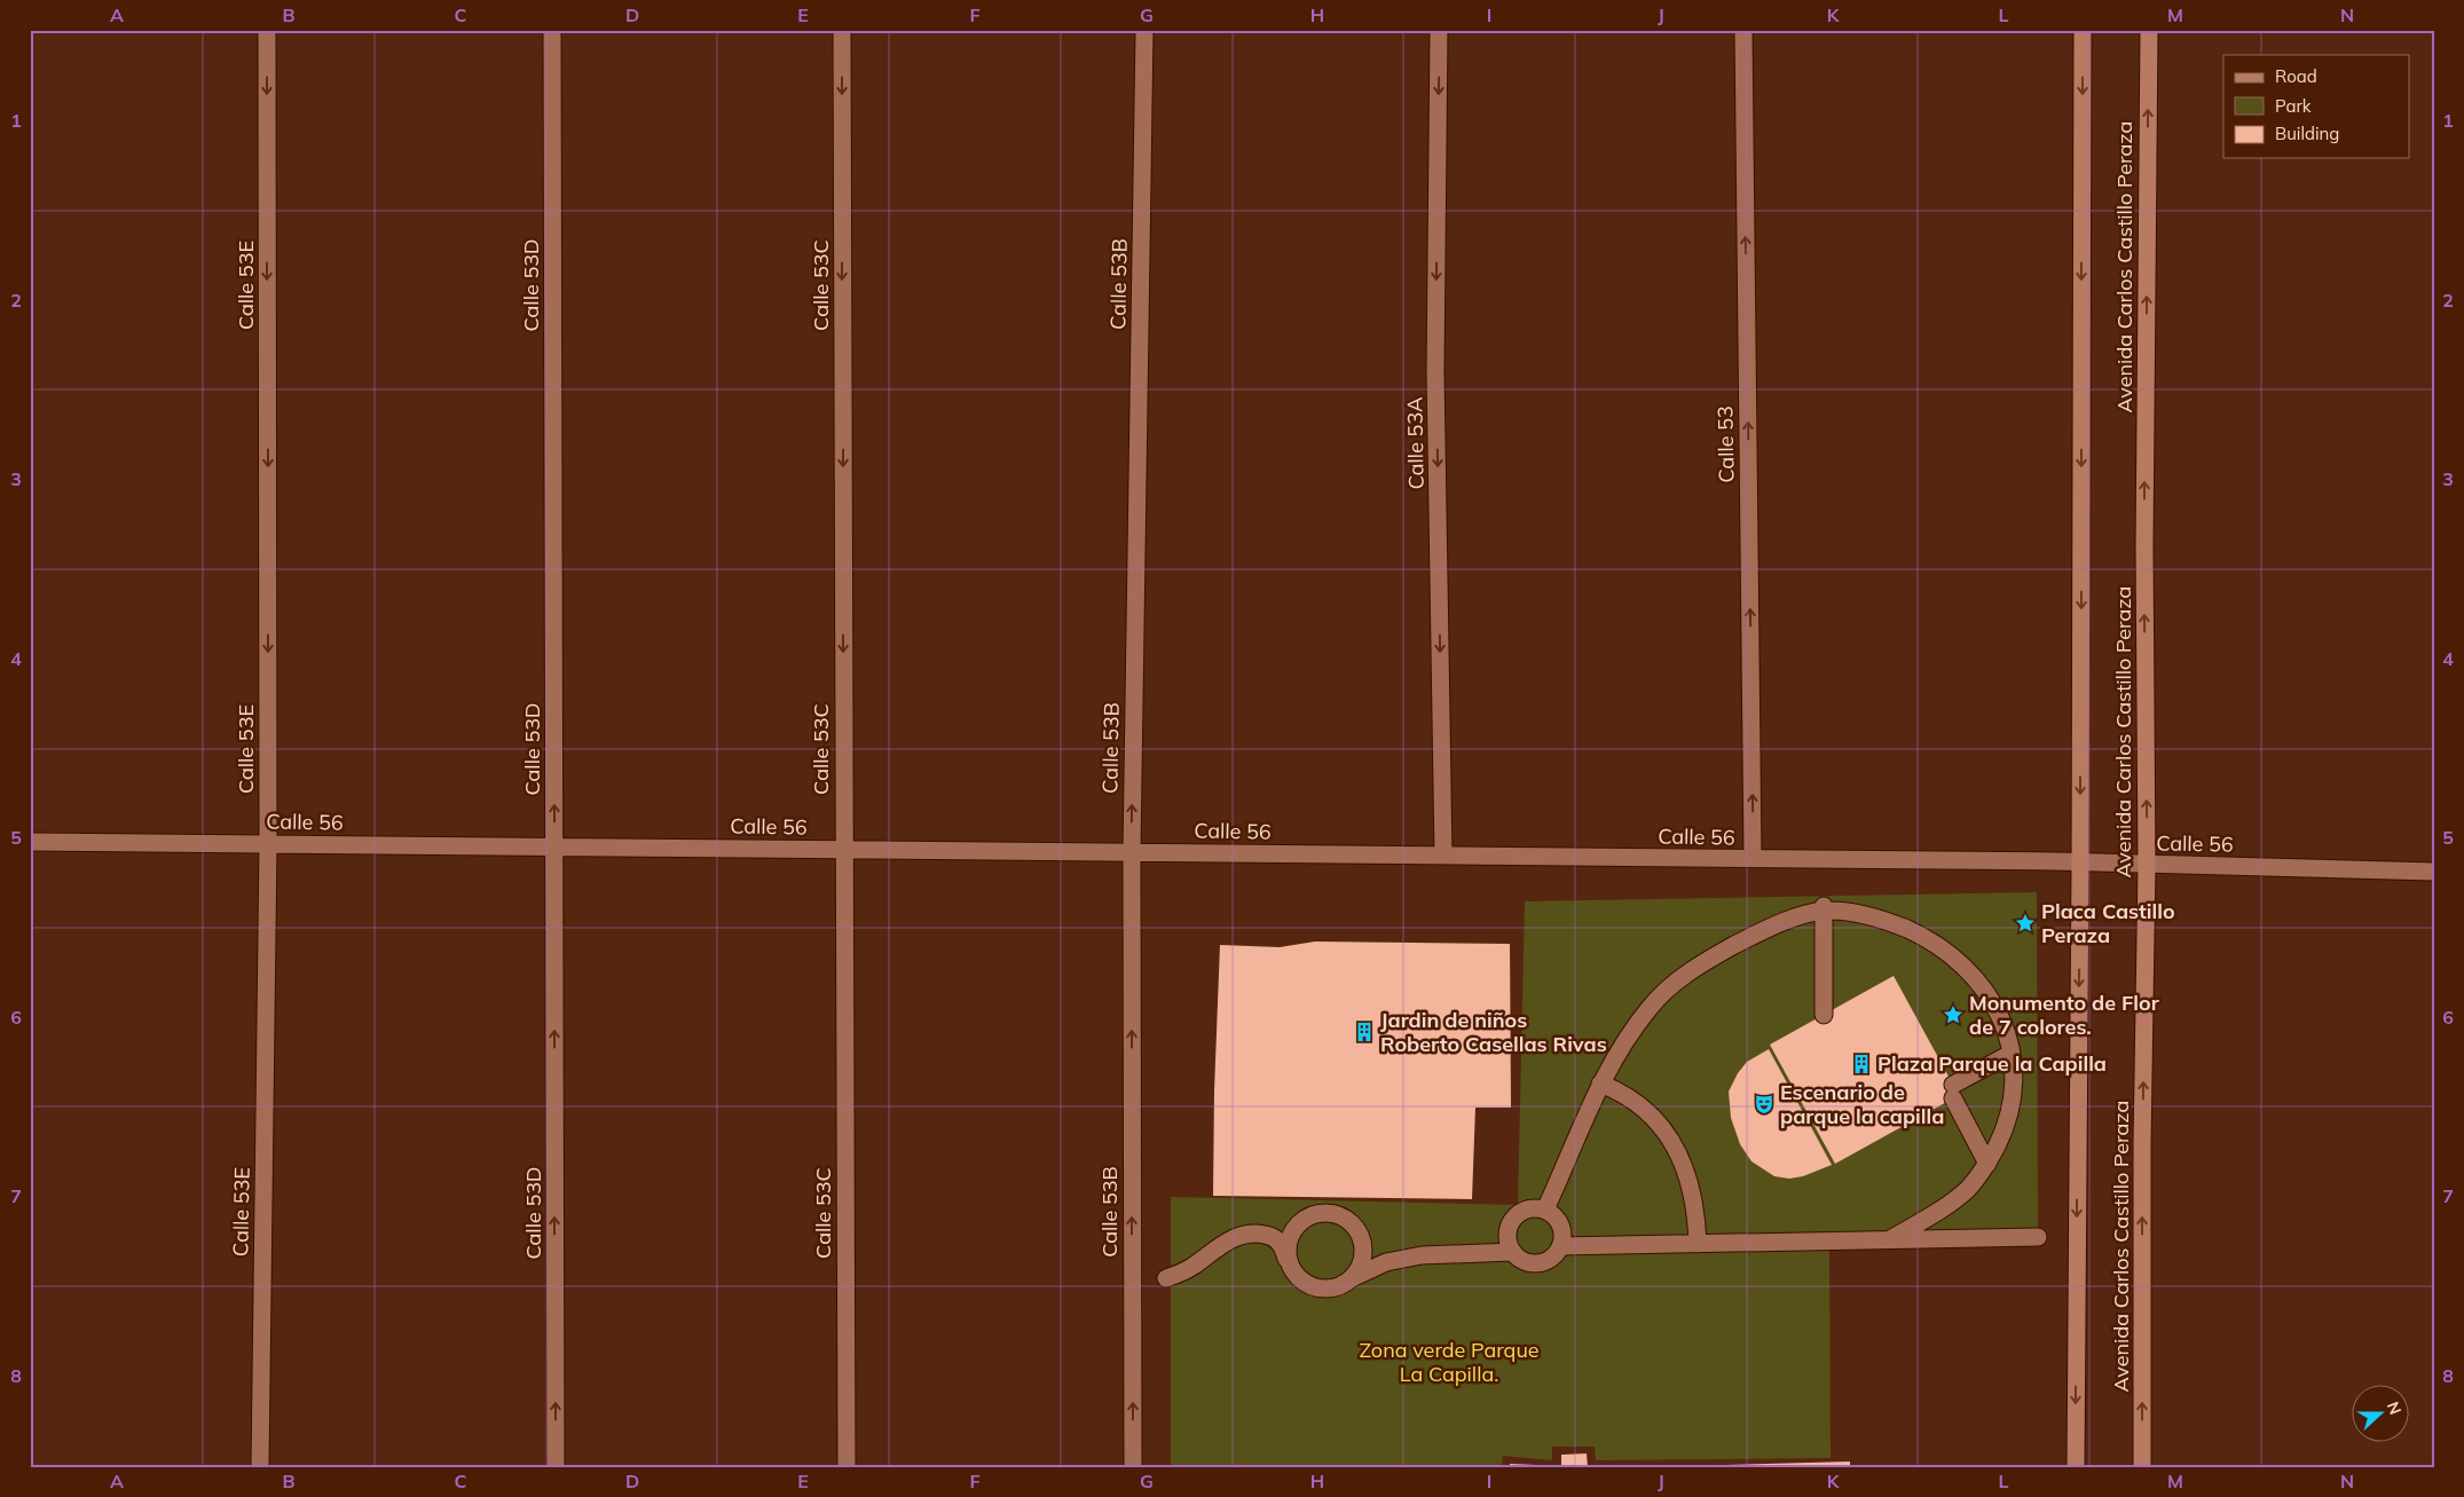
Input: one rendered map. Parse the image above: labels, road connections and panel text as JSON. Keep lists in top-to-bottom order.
{
  "streets": {
    "main road": ["Avenida Carlos Castillo Peraza"],
    "street": [
      "Calle 53B",
      "Calle 53E",
      "Calle 53D",
      "Calle 53C",
      "Calle 53A",
      "Calle 53",
      "Calle 56"
    ]
  },
  "crossings": [
    ["Avenida Carlos Castillo Peraza", "Calle 56"],
    ["Calle 53B", "Calle 56"],
    ["Calle 53E", "Calle 56"],
    ["Calle 53D", "Calle 56"],
    ["Calle 53C", "Calle 56"],
    ["Calle 53A", "Calle 56"],
    ["Calle 53", "Calle 56"]
  ],
  "one_way": [
    "Calle 53B",
    "Calle 53E",
    "Calle 53D",
    "Calle 53C",
    "Calle 53A",
    "Calle 53"
  ],
  "parks": ["Zona verde Parque La Capilla."],
  "places": {
    "place": ["Placa Castillo Peraza", "Monumento de Flor de 7 colores."],
    "building": ["Jardin de niños Roberto Casellas Rivas", "Plaza Parque la Capilla"],
    "theatre": ["Escenario de parque la capilla"]
  },
  "legend": ["Road", "Park", "Building"],
  "north": "right",
  "grid": {
    "columns": [
      "A",
      "B",
      "C",
      "D",
      "E",
      "F",
      "G",
      "H",
      "I",
      "J",
      "K",
      "L",
      "M",
      "N"
    ],
    "rows": [
      "1",
      "2",
      "3",
      "4",
      "5",
      "6",
      "7",
      "8"
    ]
  }
}
